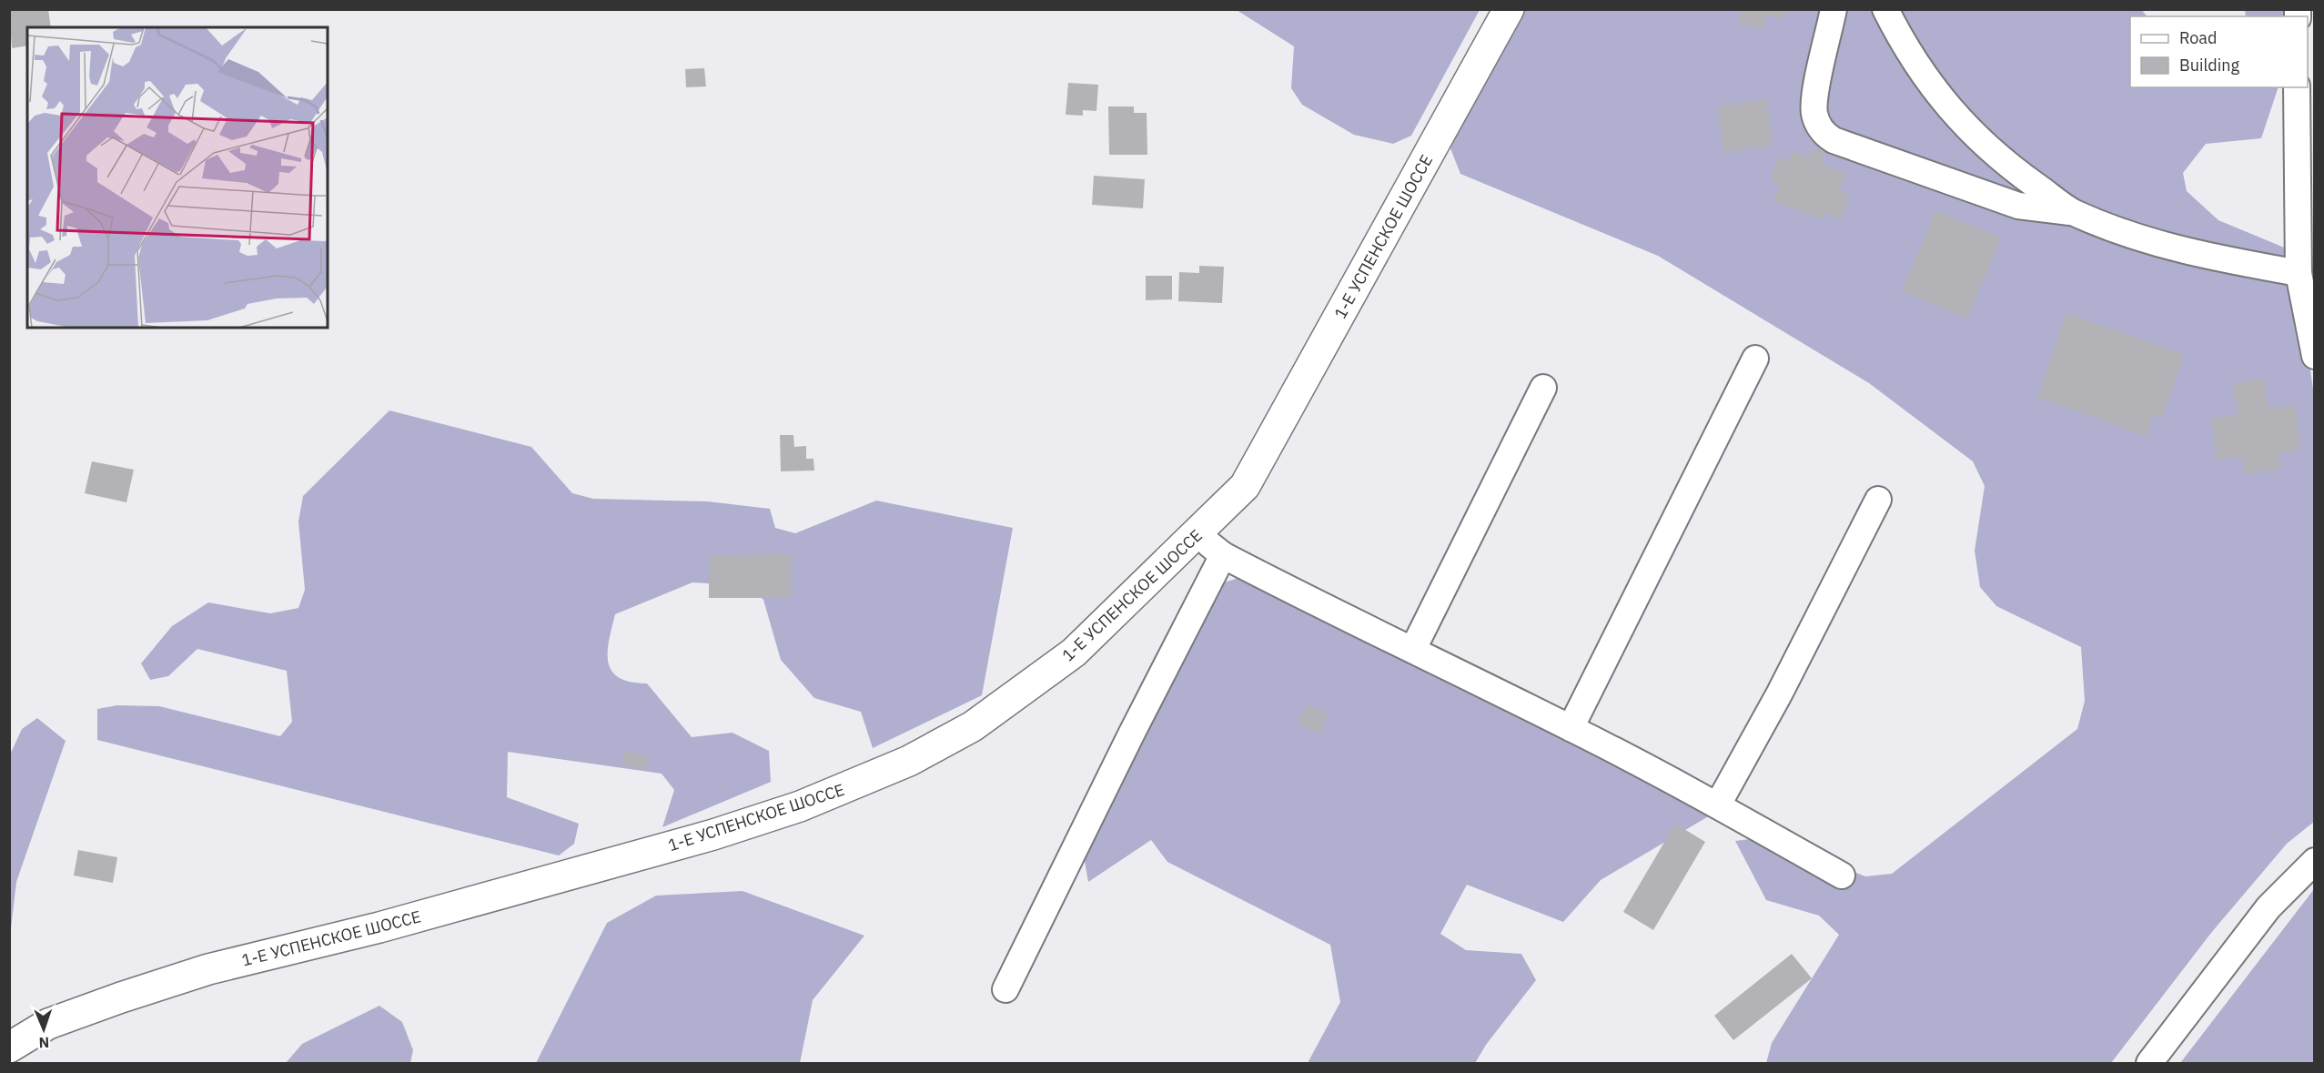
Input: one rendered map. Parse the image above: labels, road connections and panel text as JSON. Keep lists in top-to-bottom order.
{
  "streets": {
    "main road": ["1-Е УСПЕНСКОЕ ШОССЕ"]
  },
  "legend": ["Road", "Building"],
  "north": "bottom"
}
